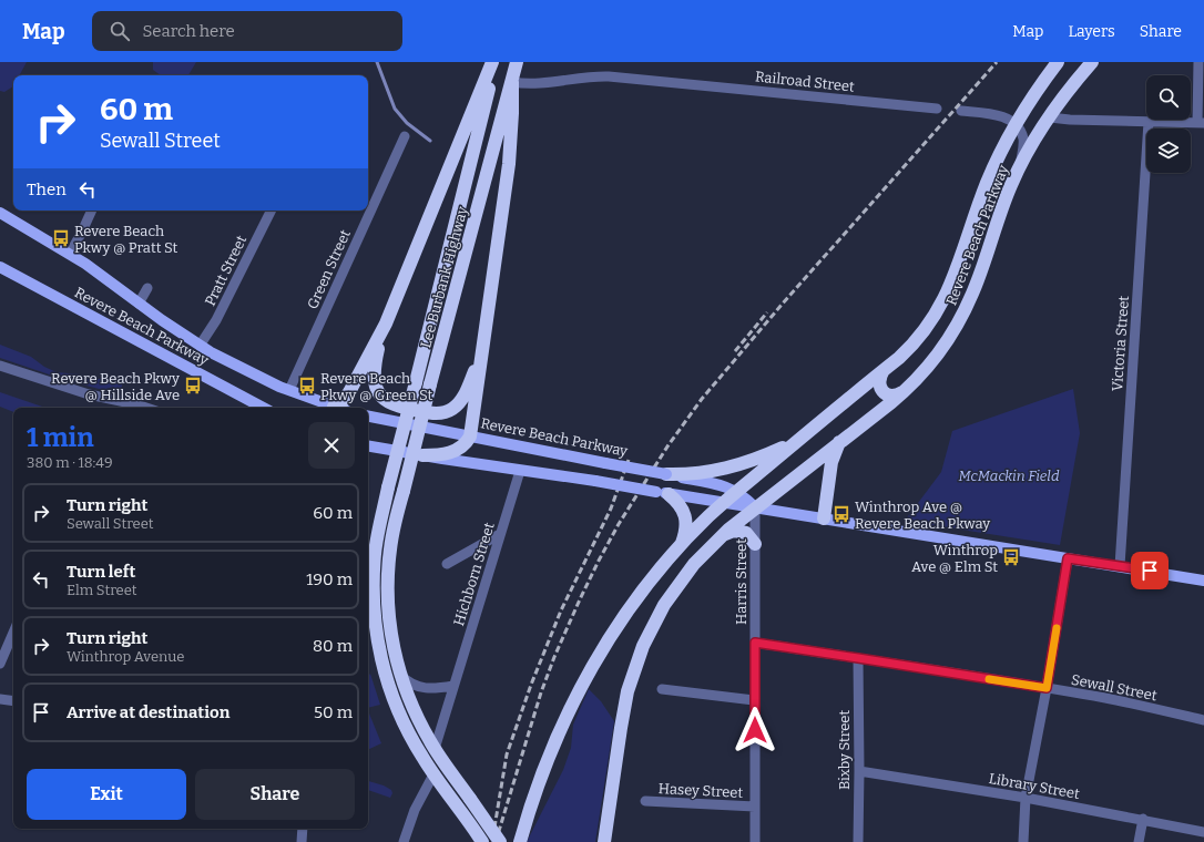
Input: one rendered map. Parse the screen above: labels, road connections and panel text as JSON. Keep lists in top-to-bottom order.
{
  "streets": {
    "highway": ["Revere Beach Parkway", "Lee Burbank Highway"],
    "street": [
      "Railroad Street",
      "Green Street",
      "Pratt Street",
      "Victoria Street",
      "Hichborn Street",
      "Harris Street",
      "Sewall Street",
      "Bixby Street",
      "Library Street",
      "Hasey Street"
    ]
  },
  "crossings": [
    ["Railroad Street", "Lee Burbank Highway"],
    ["Revere Beach Parkway", "Green Street"],
    ["Revere Beach Parkway", "Pratt Street"],
    ["Revere Beach Parkway", "Harris Street"],
    ["Lee Burbank Highway", "Hichborn Street"],
    ["Harris Street", "Sewall Street"],
    ["Harris Street", "Hasey Street"],
    ["Sewall Street", "Bixby Street"],
    ["Bixby Street", "Library Street"]
  ],
  "parks": ["McMackin Field"],
  "places": {
    "bus stop": [
      "Revere Beach Pkwy @ Pratt St",
      "Revere Beach Pkwy @ Hillside Ave",
      "Revere Beach Pkwy @ Green St",
      "Winthrop Ave @ Revere Beach Pkway",
      "Winthrop Ave @ Elm St"
    ]
  },
  "page": {
    "header": "Map",
    "search": "Search here",
    "nav": ["Map", "Layers", "Share"],
    "turn": ["60 m", "Sewall Street"],
    "then": "Then",
    "heading": ["1 min", "380 m · 18:49"],
    "list": [
      {
        "name": "Turn right",
        "note": "Sewall Street",
        "value": "60 m"
      },
      {
        "name": "Turn left",
        "note": "Elm Street",
        "value": "190 m"
      },
      {
        "name": "Turn right",
        "note": "Winthrop Avenue",
        "value": "80 m"
      },
      {
        "name": "Arrive at destination",
        "value": "50 m"
      }
    ],
    "buttons": ["Exit", "Share"]
  }
}
